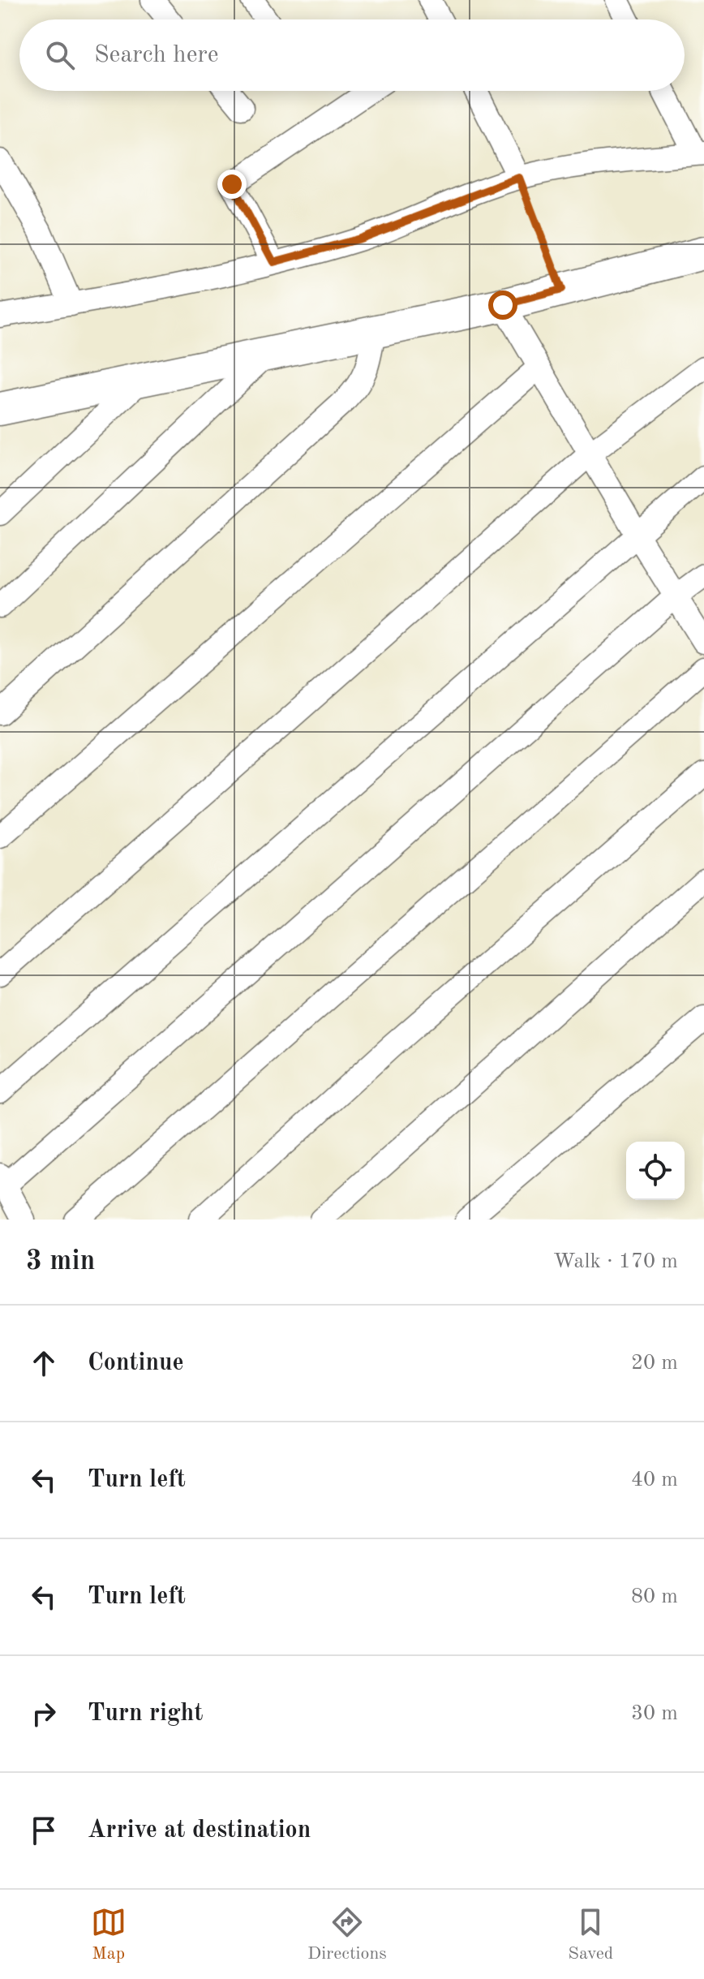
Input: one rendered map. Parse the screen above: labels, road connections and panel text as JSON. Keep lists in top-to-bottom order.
{
  "page": {
    "search": "Search here",
    "heading": ["3 min", "Walk · 170 m"],
    "list": [
      ["Continue", "20 m"],
      ["Turn left", "40 m"],
      ["Turn left", "80 m"],
      ["Turn right", "30 m"],
      "Arrive at destination"
    ],
    "nav": ["Map", "Directions", "Saved"]
  }
}
